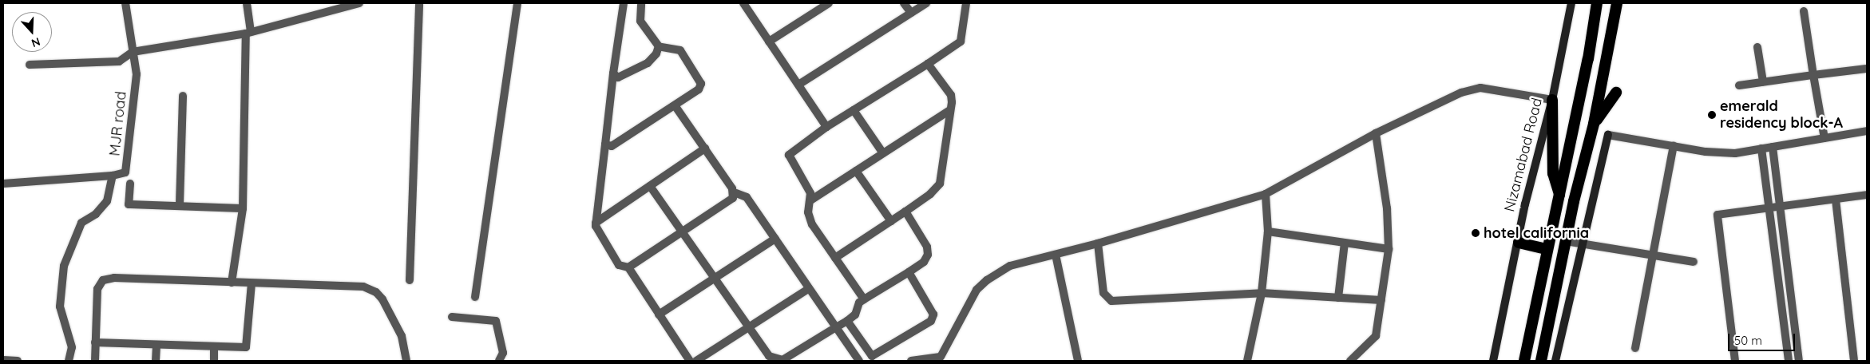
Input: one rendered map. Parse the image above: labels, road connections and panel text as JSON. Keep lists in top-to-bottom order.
{
  "streets": {
    "main road": ["Nizamabad Road"],
    "street": ["MJR road"]
  },
  "places": ["emerald residency block-A", "hotel california"],
  "scale_bar": "50 m",
  "north": "bottom"
}
